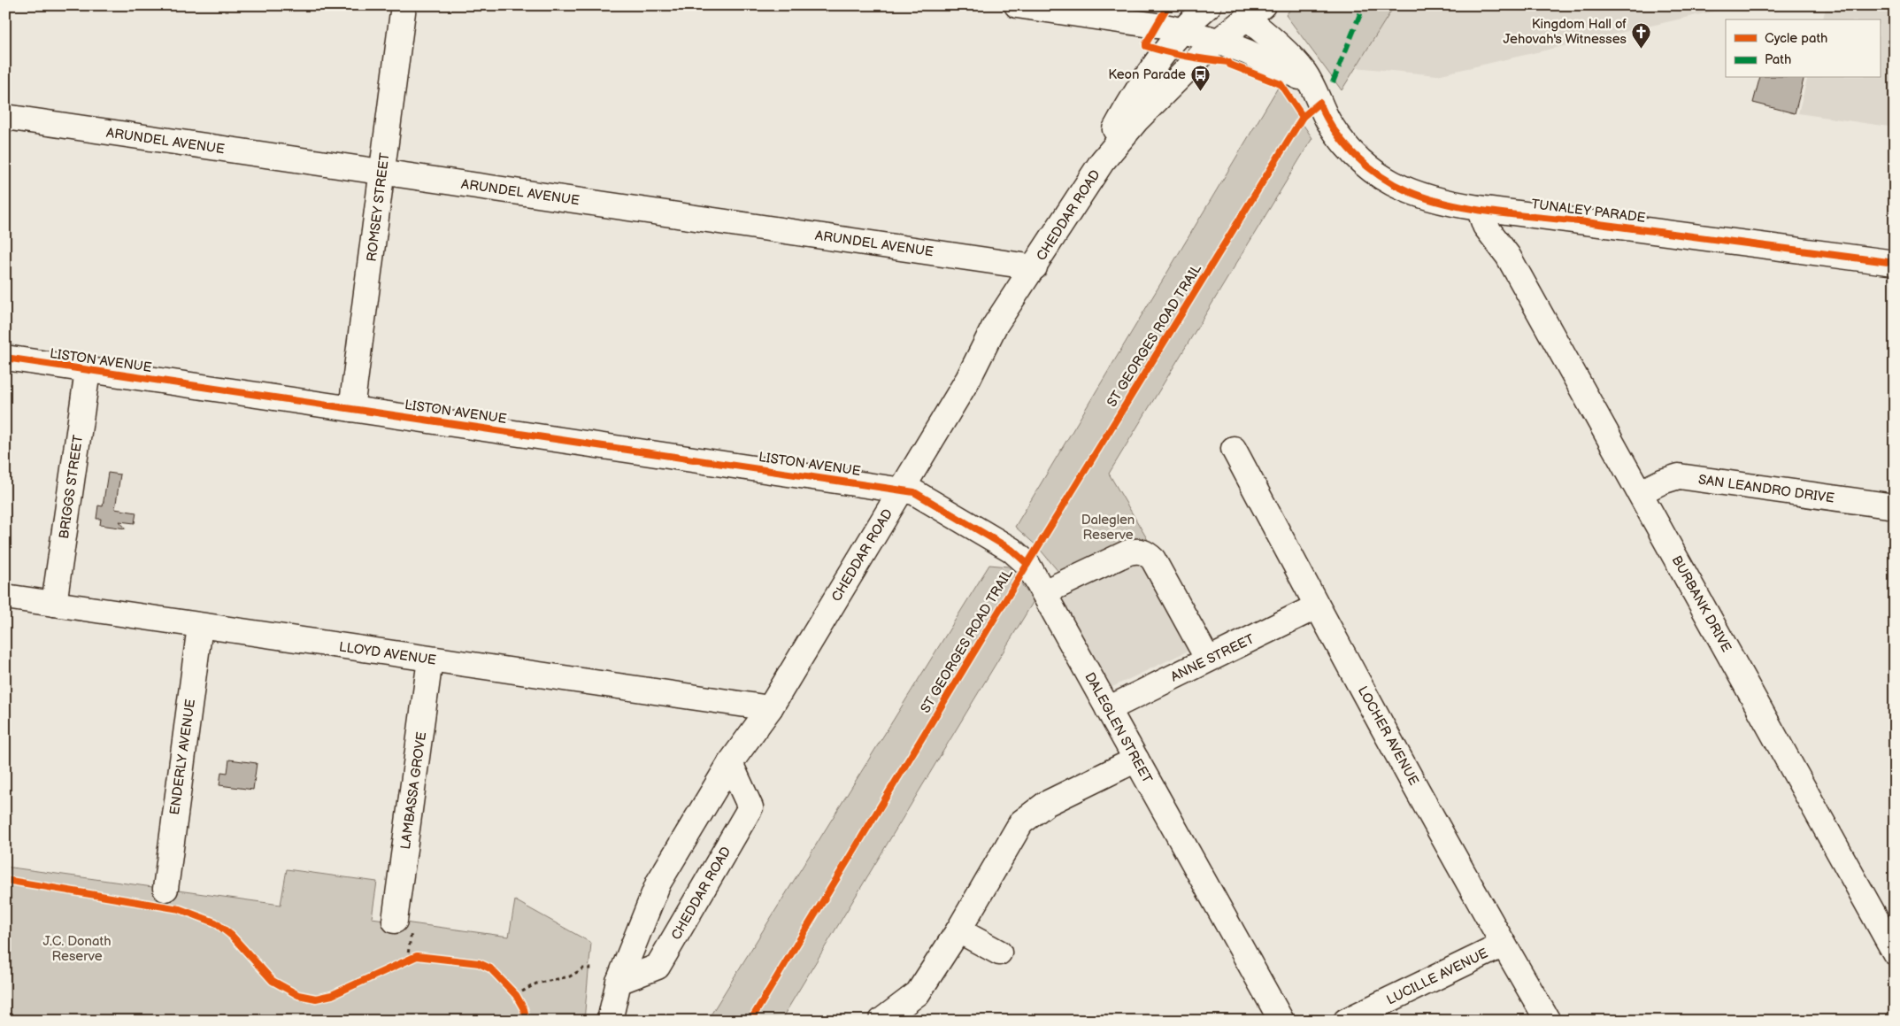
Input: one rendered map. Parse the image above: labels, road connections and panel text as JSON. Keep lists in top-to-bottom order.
{
  "streets": {
    "street": [
      "ARUNDEL AVENUE",
      "ROMSEY STREET",
      "TUNALEY PARADE",
      "CHEDDAR ROAD",
      "LISTON AVENUE",
      "BRIGGS STREET",
      "SAN LEANDRO DRIVE",
      "BURBANK DRIVE",
      "LLOYD AVENUE",
      "ANNE STREET",
      "DALEGLEN STREET",
      "LOCHER AVENUE",
      "ENDERLY AVENUE",
      "LAMBASSA GROVE",
      "LUCILLE AVENUE"
    ],
    "cycle path": ["ST GEORGES ROAD TRAIL"]
  },
  "crossings": [
    ["ARUNDEL AVENUE", "ROMSEY STREET"],
    ["ARUNDEL AVENUE", "CHEDDAR ROAD"],
    ["ROMSEY STREET", "LISTON AVENUE"],
    ["TUNALEY PARADE", "CHEDDAR ROAD"],
    ["TUNALEY PARADE", "BURBANK DRIVE"],
    ["CHEDDAR ROAD", "LISTON AVENUE"],
    ["CHEDDAR ROAD", "LLOYD AVENUE"],
    ["CHEDDAR ROAD", "DALEGLEN STREET"],
    ["LISTON AVENUE", "BRIGGS STREET"],
    ["LISTON AVENUE", "DALEGLEN STREET"],
    ["BRIGGS STREET", "LLOYD AVENUE"],
    ["SAN LEANDRO DRIVE", "BURBANK DRIVE"],
    ["LLOYD AVENUE", "ENDERLY AVENUE"],
    ["LLOYD AVENUE", "LAMBASSA GROVE"],
    ["ANNE STREET", "DALEGLEN STREET"],
    ["ANNE STREET", "LOCHER AVENUE"],
    ["LOCHER AVENUE", "LUCILLE AVENUE"]
  ],
  "parks": ["Daleglen Reserve", "J.C. Donath Reserve"],
  "places": {
    "church": ["Kingdom Hall of Jehovah's Witnesses"],
    "bus stop": ["Keon Parade"]
  },
  "legend": ["Cycle path", "Path"]
}
